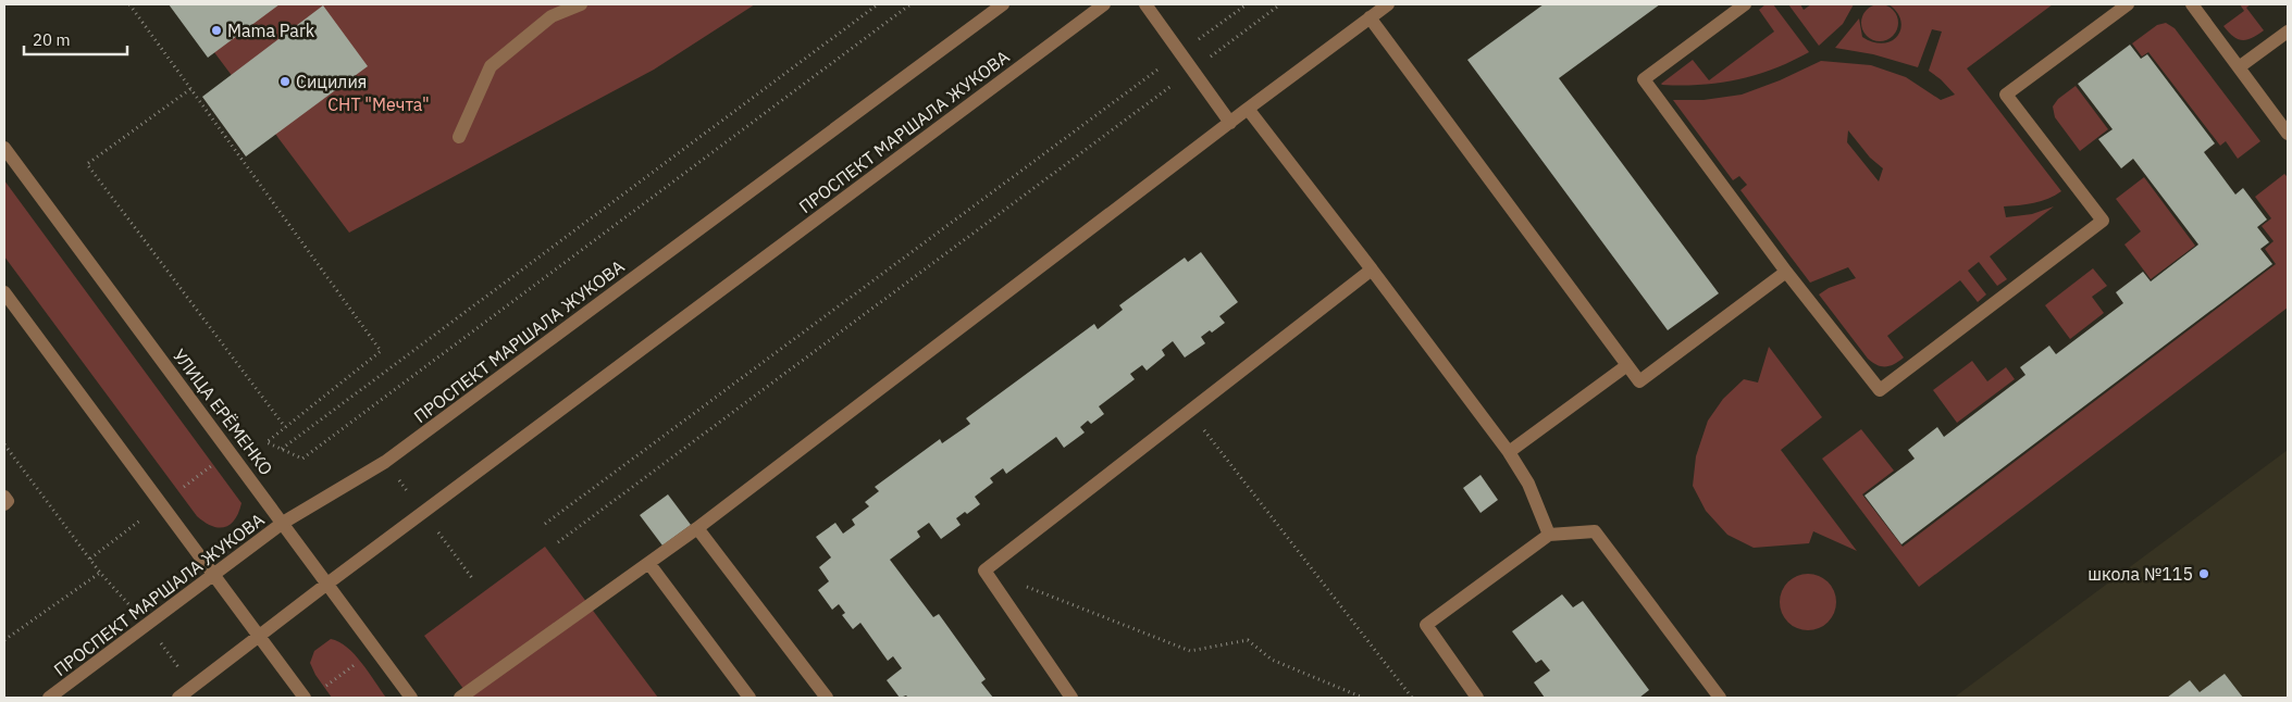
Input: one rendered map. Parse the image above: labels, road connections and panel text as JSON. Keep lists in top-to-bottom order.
{
  "streets": {
    "street": ["ПРОСПЕКТ МАРШАЛА ЖУКОВА", "УЛИЦА ЕРЁМЕНКО"]
  },
  "crossings": [
    ["ПРОСПЕКТ МАРШАЛА ЖУКОВА", "УЛИЦА ЕРЁМЕНКО"]
  ],
  "parks": ["СНТ \"Мечта\""],
  "places": ["Mama Park", "Сицилия", "школа №115"],
  "scale_bar": "20 m"
}
